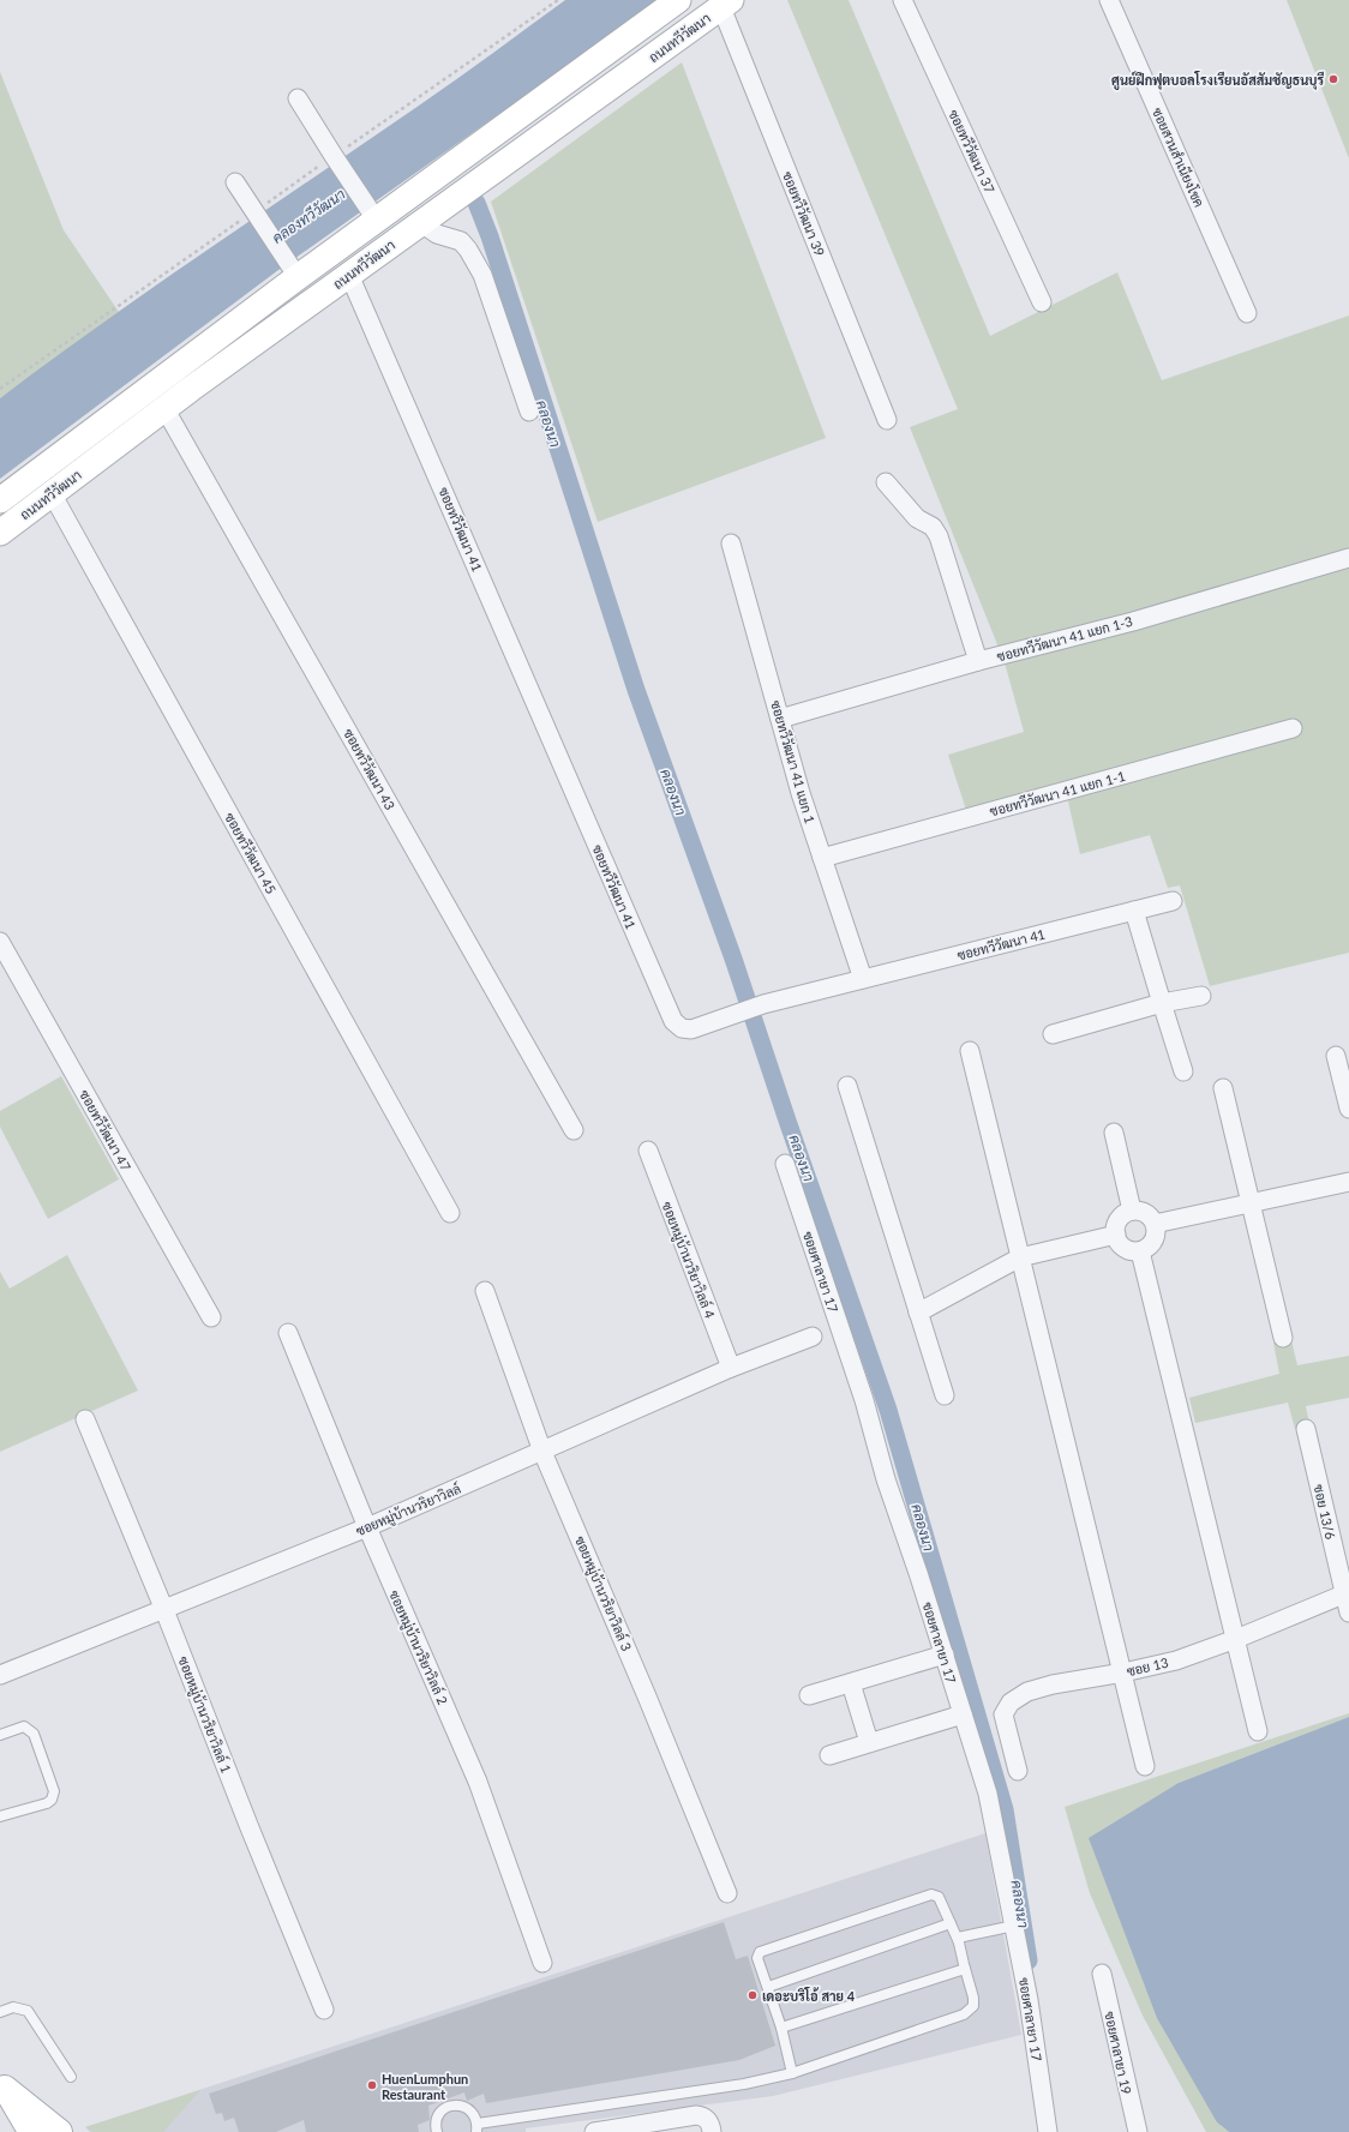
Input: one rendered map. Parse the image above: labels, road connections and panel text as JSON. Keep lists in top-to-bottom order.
{
  "streets": {
    "main road": ["ถนนทวีวัฒนา"],
    "street": [
      "ซอยทวีวัฒนา 37",
      "ซอยสวนสำเนียงโชค",
      "ซอยทวีวัฒนา 39",
      "ซอยทวีวัฒนา 41",
      "ซอยทวีวัฒนา 41 แยก 1-3",
      "ซอยทวีวัฒนา 41 แยก 1",
      "ซอยทวีวัฒนา 43",
      "ซอยทวีวัฒนา 41 แยก 1-1",
      "ซอยทวีวัฒนา 45",
      "ซอยทวีวัฒนา 47",
      "ซอยหมู่บ้านวริยาวิลล์ 4",
      "ซอยศาลายา 17",
      "ซอยหมู่บ้านวริยาวิลล์",
      "ซอย 13/6",
      "ซอยหมู่บ้านวริยาวิลล์ 3",
      "ซอยหมู่บ้านวริยาวิลล์ 2",
      "ซอย 13",
      "ซอยหมู่บ้านวริยาวิลล์ 1",
      "ซอยศาลายา 19"
    ]
  },
  "crossings": [
    ["ถนนทวีวัฒนา", "ซอยทวีวัฒนา 39"],
    ["ถนนทวีวัฒนา", "ซอยทวีวัฒนา 41"],
    ["ถนนทวีวัฒนา", "ซอยทวีวัฒนา 43"],
    ["ถนนทวีวัฒนา", "ซอยทวีวัฒนา 45"],
    ["ซอยทวีวัฒนา 41", "ซอยทวีวัฒนา 41 แยก 1"],
    ["ซอยทวีวัฒนา 41 แยก 1-3", "ซอยทวีวัฒนา 41 แยก 1"],
    ["ซอยทวีวัฒนา 41 แยก 1", "ซอยทวีวัฒนา 41 แยก 1-1"],
    ["ซอยหมู่บ้านวริยาวิลล์ 4", "ซอยหมู่บ้านวริยาวิลล์"],
    ["ซอยหมู่บ้านวริยาวิลล์", "ซอยหมู่บ้านวริยาวิลล์ 3"],
    ["ซอยหมู่บ้านวริยาวิลล์", "ซอยหมู่บ้านวริยาวิลล์ 2"],
    ["ซอยหมู่บ้านวริยาวิลล์", "ซอยหมู่บ้านวริยาวิลล์ 1"],
    ["ซอย 13/6", "ซอย 13"]
  ],
  "water": ["คลองทวีวัฒนา", "คลองนา"],
  "places": ["ศูนย์ฝึกฟุตบอลโรงเรียนอัสสัมชัญธนบุรี", "เดอะบริโอ้ สาย 4", "HuenLumphun Restaurant"]
}
